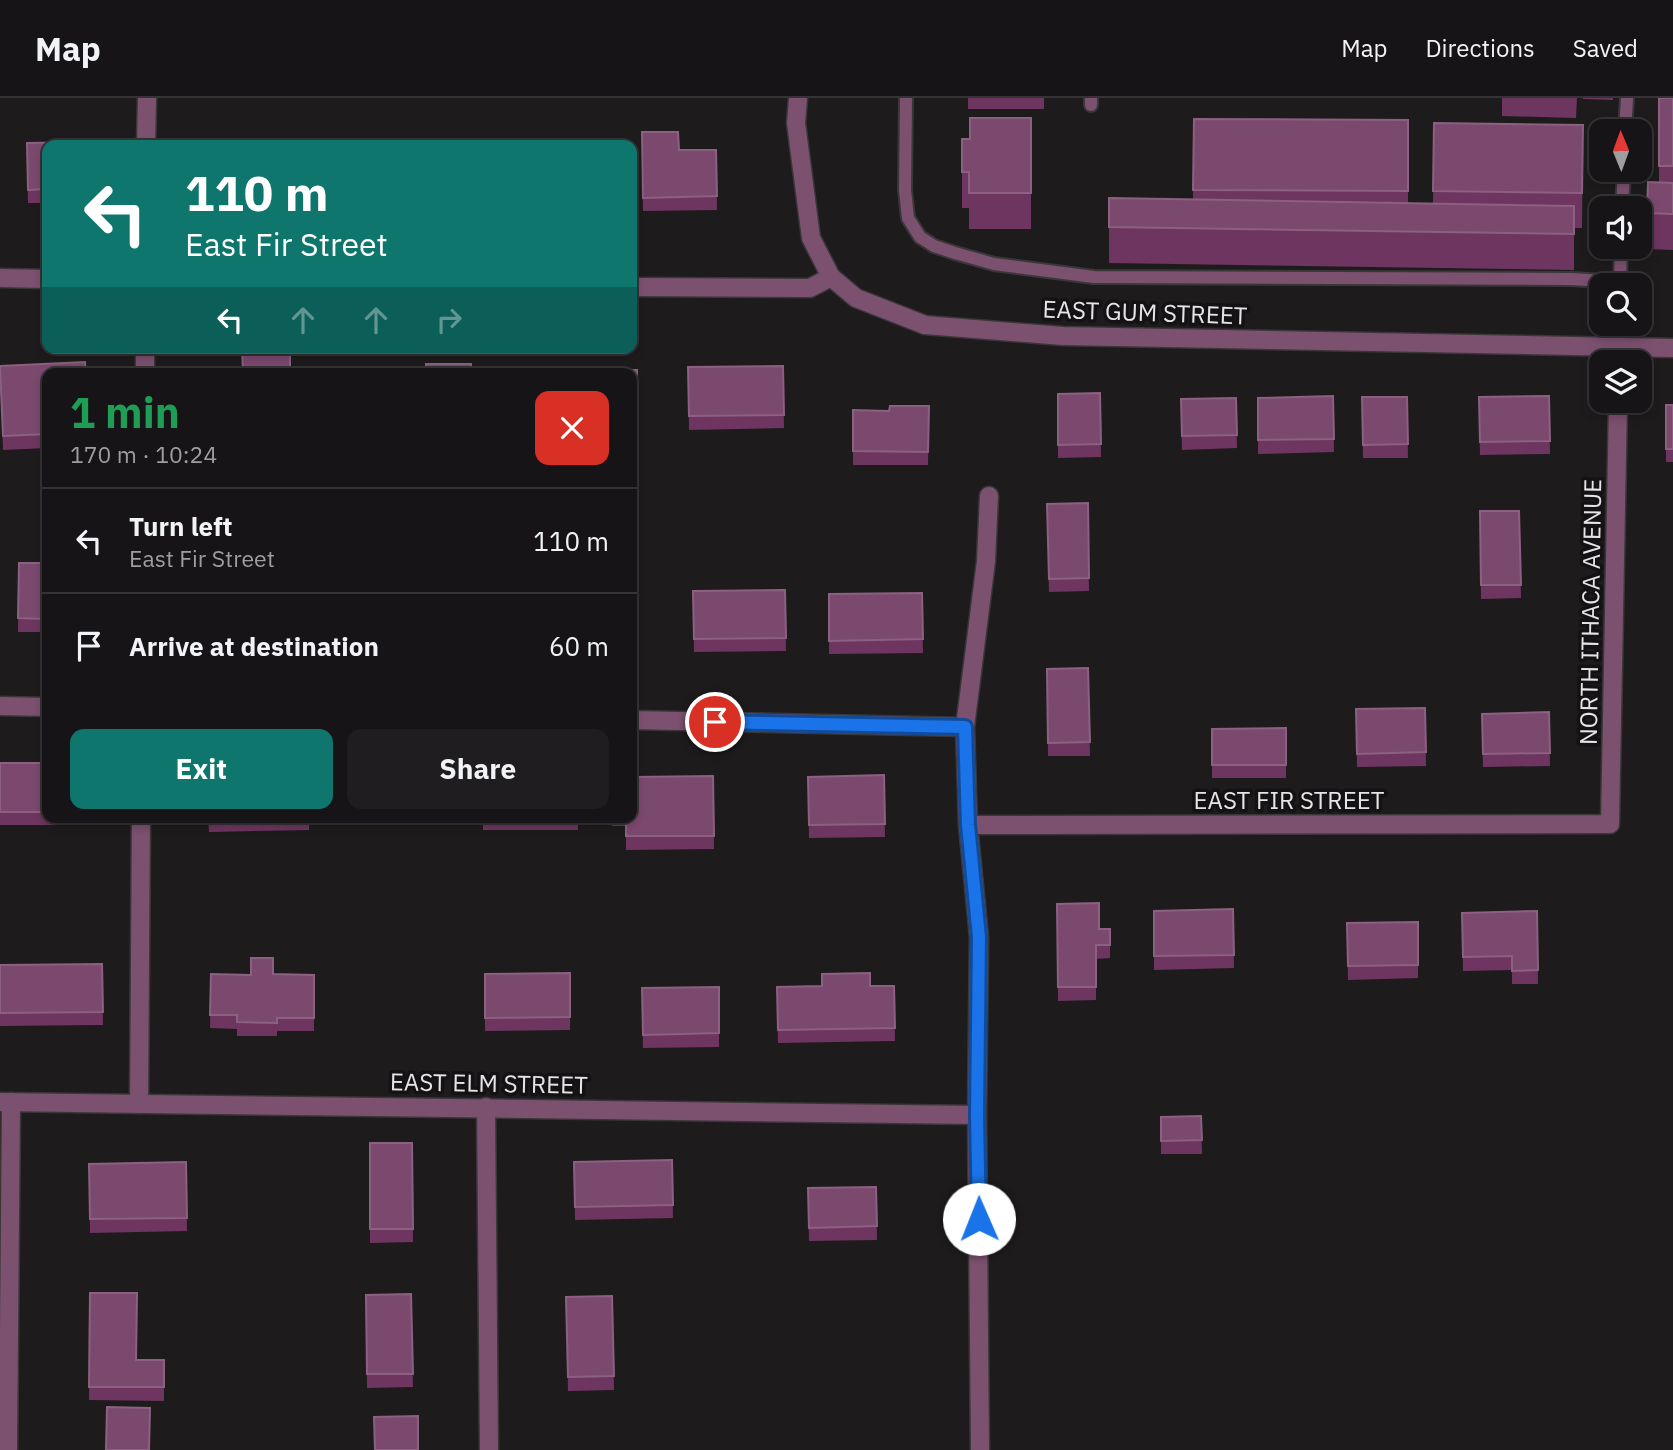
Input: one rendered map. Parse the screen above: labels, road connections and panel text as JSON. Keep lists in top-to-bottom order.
{
  "streets": {
    "street": [
      "EAST GUM STREET",
      "NORTH ITHACA AVENUE",
      "EAST FIR STREET",
      "EAST ELM STREET"
    ]
  },
  "crossings": [
    ["NORTH ITHACA AVENUE", "EAST FIR STREET"]
  ],
  "north": "top",
  "page": {
    "header": "Map",
    "nav": ["Map", "Directions", "Saved"],
    "turn": ["110 m", "East Fir Street"],
    "heading": ["1 min", "170 m · 10:24"],
    "list": [
      {
        "name": "Turn left",
        "note": "East Fir Street",
        "value": "110 m"
      },
      {
        "name": "Arrive at destination",
        "value": "60 m"
      }
    ],
    "buttons": ["Exit", "Share"]
  }
}
